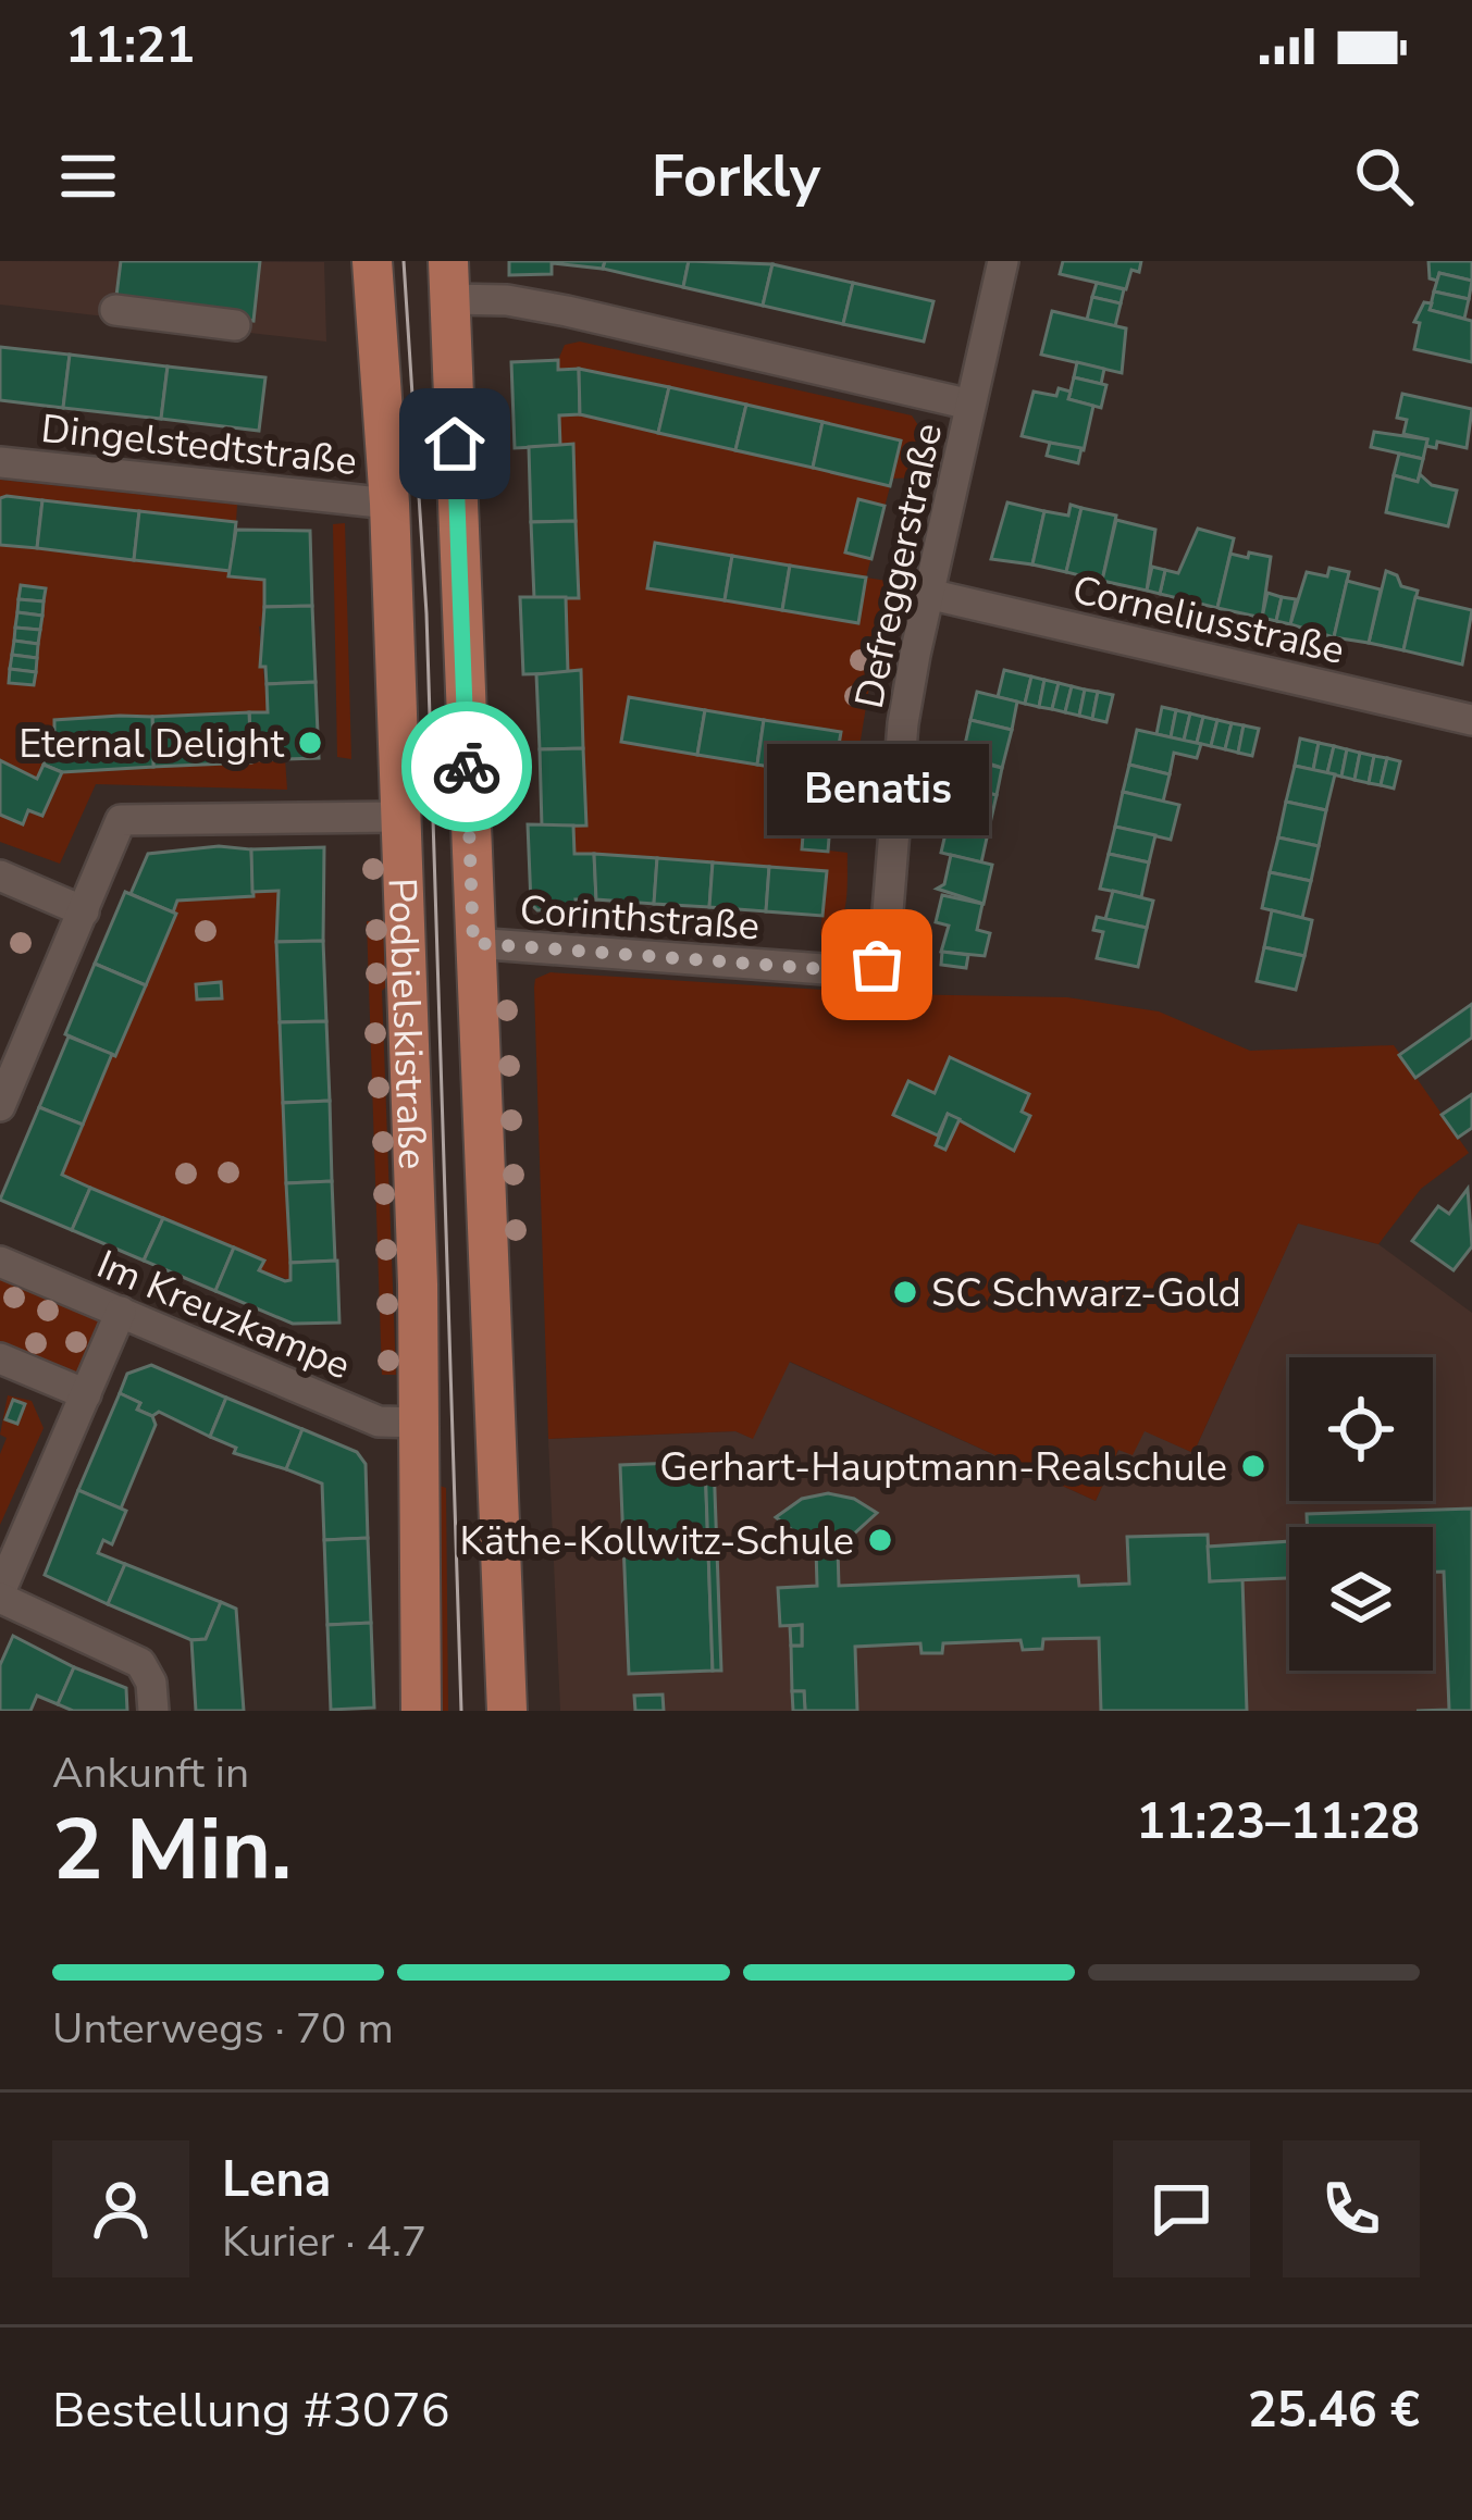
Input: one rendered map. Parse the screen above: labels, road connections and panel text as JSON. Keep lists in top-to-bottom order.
{
  "streets": {
    "main road": ["Podbielskistraße"],
    "street": [
      "Dingelstedtstraße",
      "Defreggerstraße",
      "Corneliusstraße",
      "Corinthstraße",
      "Im Kreuzkampe"
    ]
  },
  "crossings": [
    ["Dingelstedtstraße", "Podbielskistraße"],
    ["Defreggerstraße", "Corneliusstraße"],
    ["Defreggerstraße", "Corinthstraße"],
    ["Corinthstraße", "Podbielskistraße"],
    ["Podbielskistraße", "Im Kreuzkampe"]
  ],
  "places": [
    "Eternal Delight",
    "Benatis",
    "SC Schwarz-Gold",
    "Gerhart-Hauptmann-Realschule",
    "Käthe-Kollwitz-Schule"
  ],
  "page": {
    "status": "11:21",
    "header": "Forkly",
    "bubble": "Benatis",
    "heading": ["2 Min.", "Ankunft in", "11:23–11:28"],
    "panel": [
      "Lena",
      "Kurier · 4.7",
      "Bestellung #3076",
      "25.46 €"
    ],
    "bar": "Unterwegs · 70 m"
  }
}
